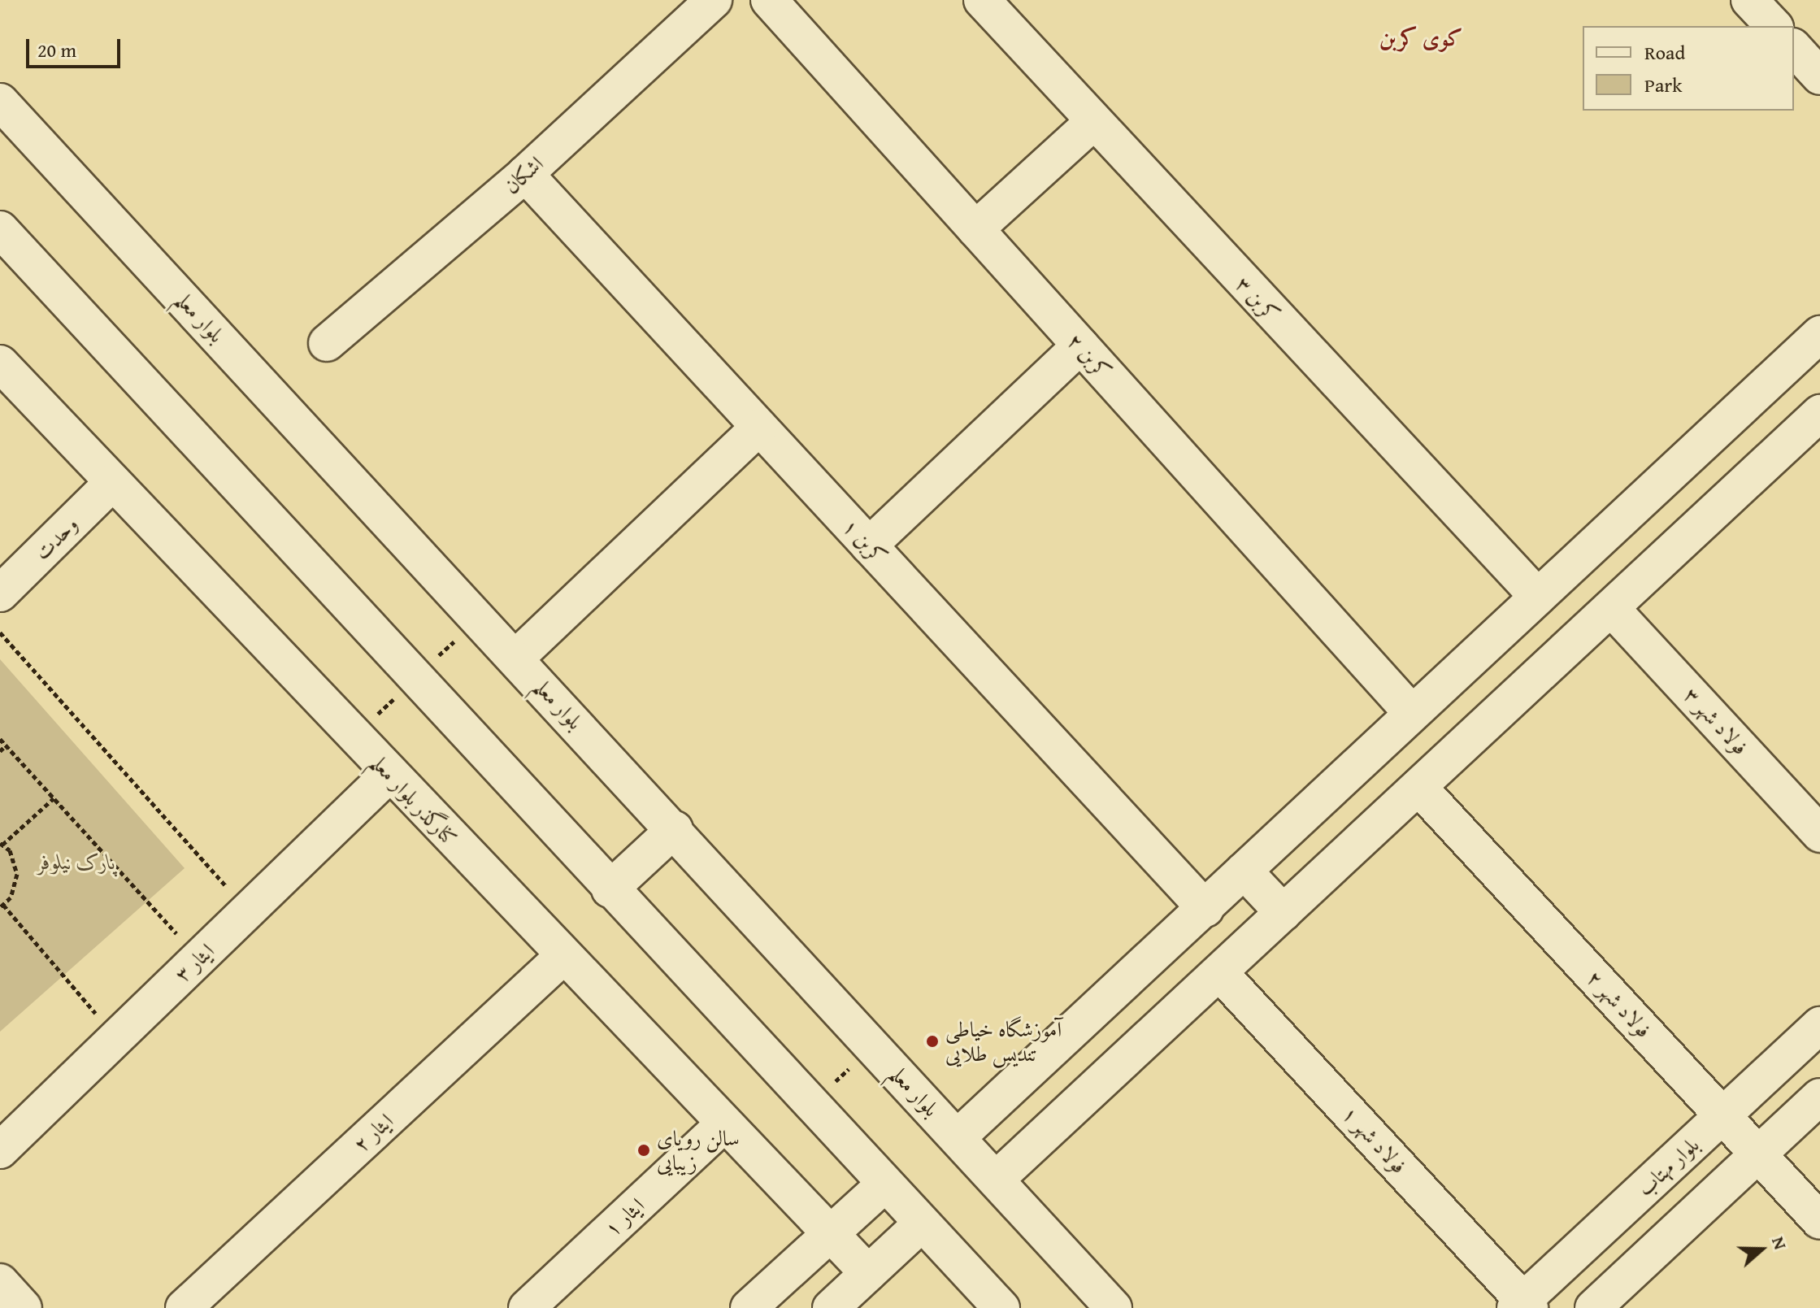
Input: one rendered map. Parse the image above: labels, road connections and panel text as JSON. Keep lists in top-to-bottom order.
{
  "streets": {
    "street": [
      "اشکان",
      "کربن ۳",
      "بلوار معلم",
      "کربن ۲",
      "وحدت",
      "کربن ۱",
      "فولاد شهر ۳",
      "کنارگذر بلوار معلم",
      "ایثار ۳",
      "فولاد شهر ۲",
      "ایثار ۲",
      "فولاد شهر ۱",
      "بلوار مهتاب",
      "ایثار ۱"
    ]
  },
  "crossings": [
    ["اشکان", "کربن ۱"],
    ["وحدت", "کنارگذر بلوار معلم"],
    ["کنارگذر بلوار معلم", "ایثار ۳"],
    ["کنارگذر بلوار معلم", "ایثار ۲"],
    ["کنارگذر بلوار معلم", "ایثار ۱"],
    ["فولاد شهر ۲", "بلوار مهتاب"],
    ["فولاد شهر ۱", "بلوار مهتاب"]
  ],
  "districts": ["کوی کربن"],
  "parks": ["پارک نیلوفر"],
  "places": ["آموزشگاه خیاطی تندیس طلایی", "سالن رویای زیبایی"],
  "legend": ["Road", "Park"],
  "scale_bar": "20 m",
  "north": "right"
}
